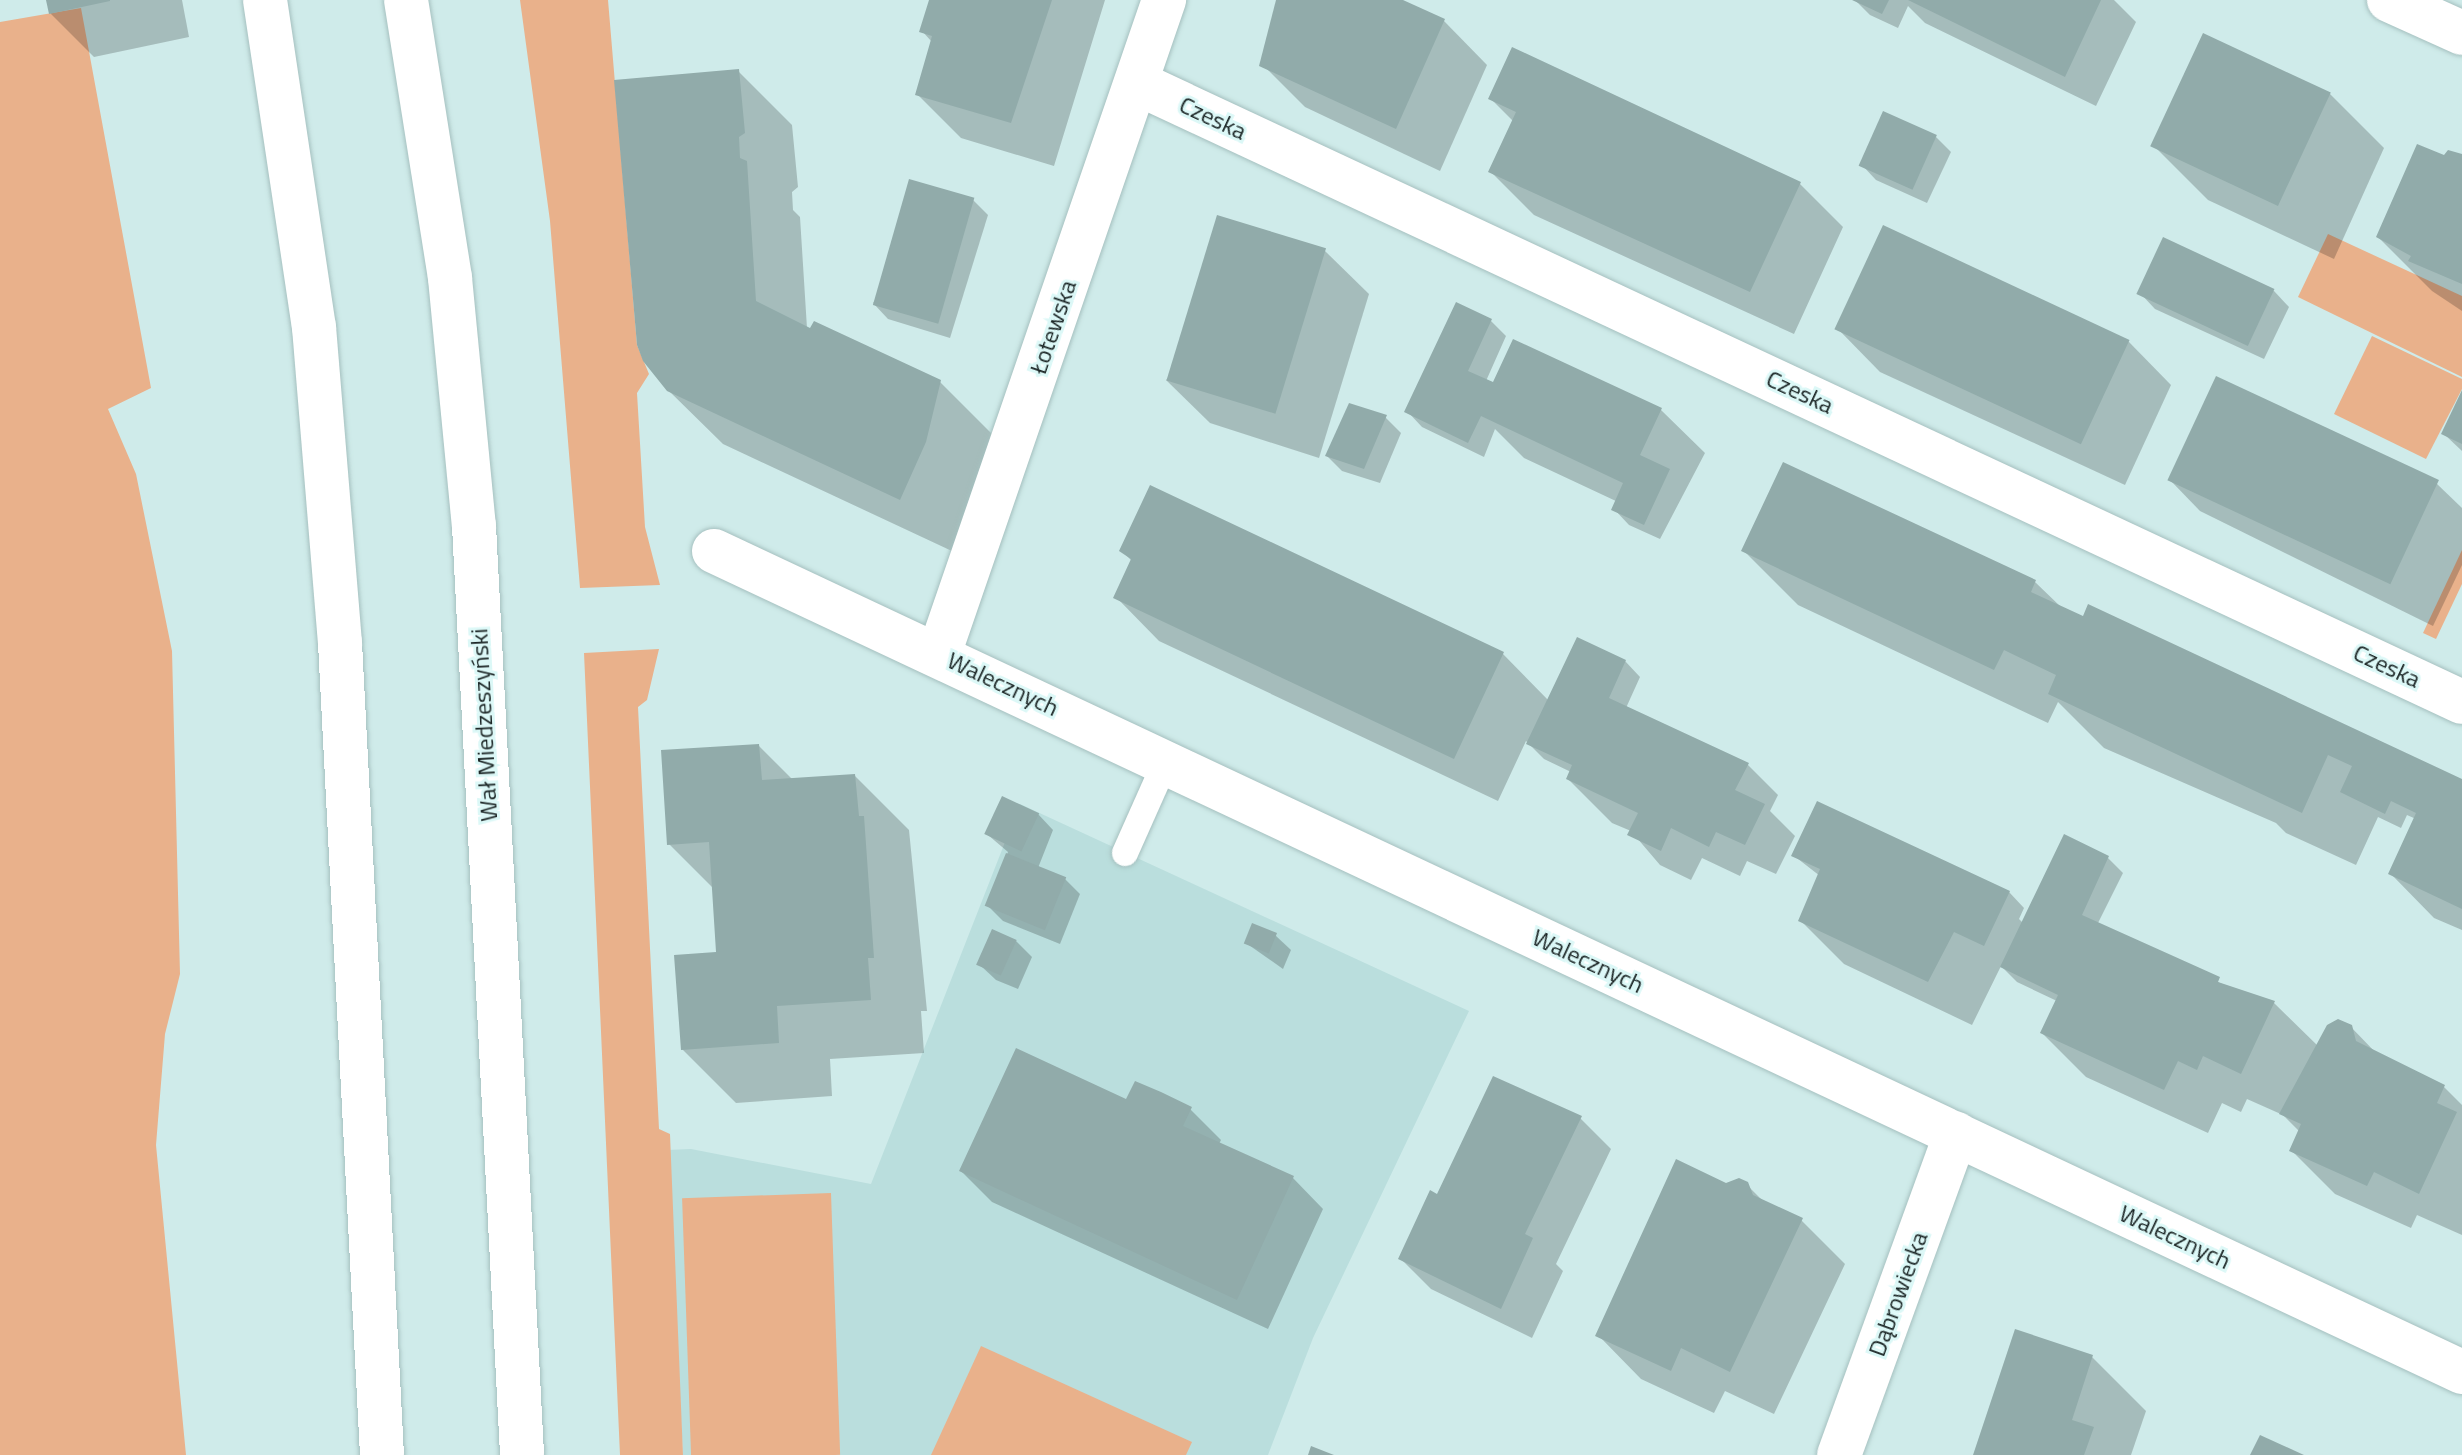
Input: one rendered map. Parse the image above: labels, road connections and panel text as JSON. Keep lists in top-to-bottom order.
{
  "streets": {
    "street": [
      "Czeska",
      "Łotewska",
      "Walecznych",
      "Wał Miedzeszyński",
      "Dąbrowiecka"
    ]
  },
  "crossings": [
    ["Czeska", "Łotewska"],
    ["Łotewska", "Walecznych"],
    ["Walecznych", "Dąbrowiecka"]
  ]
}
